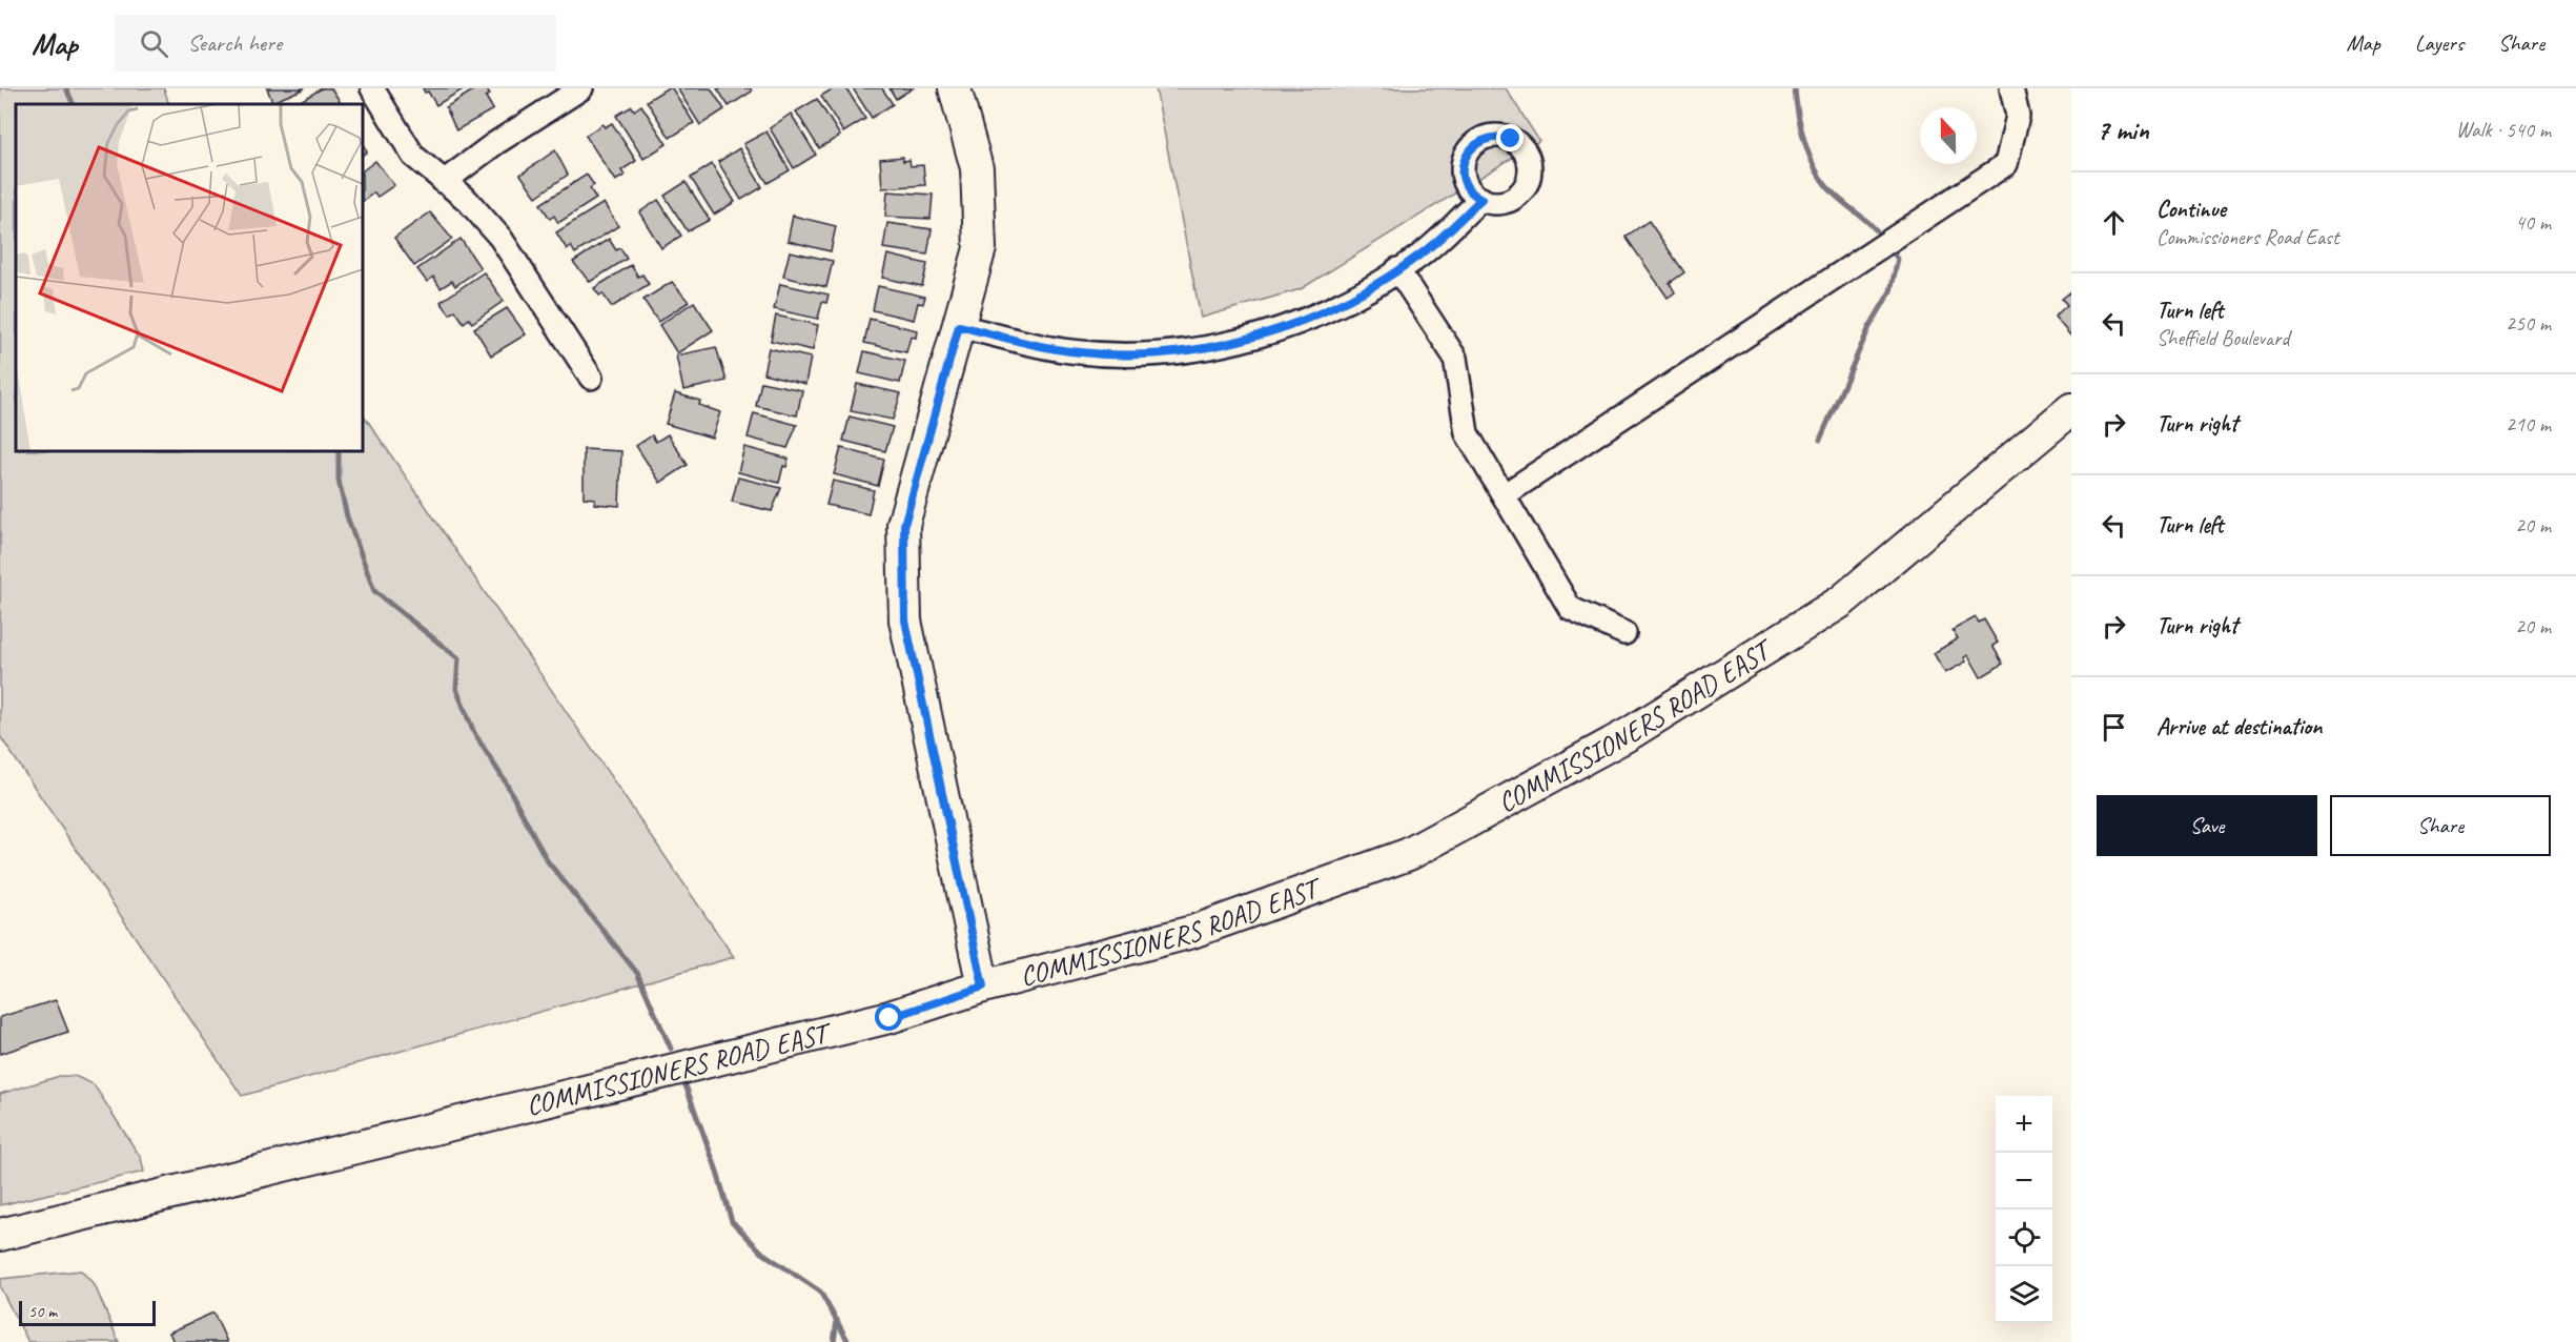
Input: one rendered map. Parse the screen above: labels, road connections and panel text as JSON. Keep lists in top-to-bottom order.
{
  "streets": {
    "main road": ["COMMISSIONERS ROAD EAST"]
  },
  "scale_bar": "50 m",
  "north": "top",
  "page": {
    "header": "Map",
    "search": "Search here",
    "nav": ["Map", "Layers", "Share"],
    "heading": ["7 min", "Walk · 540 m"],
    "list": [
      ["Continue", "Commissioners Road East", "40 m"],
      ["Turn left", "Sheffield Boulevard", "250 m"],
      ["Turn right", "210 m"],
      ["Turn left", "20 m"],
      ["Turn right", "20 m"],
      "Arrive at destination"
    ],
    "buttons": ["Save", "Share"],
    "map_buttons": ["+", "−"],
    "scale": "50 m"
  }
}
